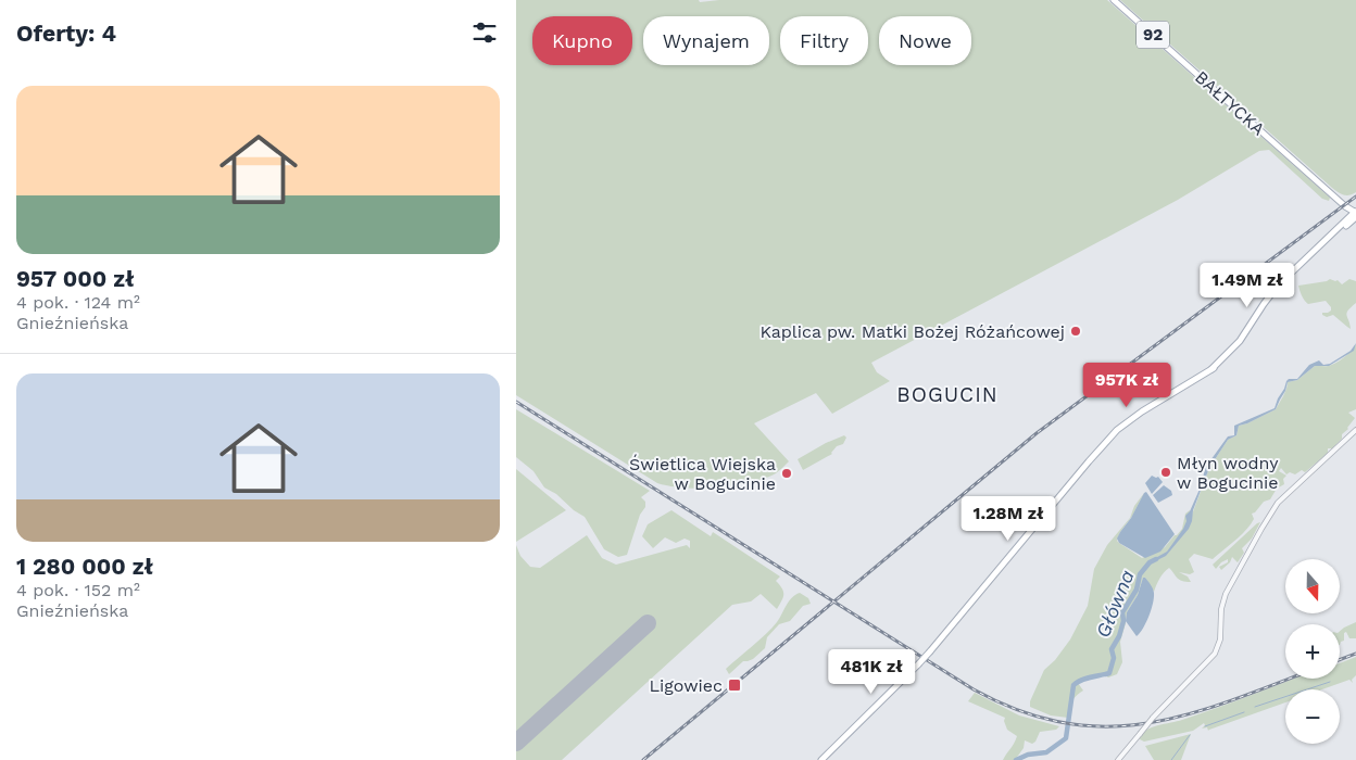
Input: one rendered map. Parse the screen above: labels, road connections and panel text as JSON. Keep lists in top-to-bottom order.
{
  "streets": {
    "main road": ["92", "BAŁTYCKA"]
  },
  "districts": ["BOGUCIN"],
  "water": ["Główna"],
  "places": {
    "other": ["Kaplica pw. Matki Bożej Różańcowej", "Młyn wodny w Bogucinie", "Świetlica Wiejska w Bogucinie"],
    "transit": ["Ligowiec"]
  },
  "north": "bottom",
  "page": {
    "heading": "Oferty: 4",
    "chip": [
      "Kupno",
      "Wynajem",
      "Filtry",
      "Nowe"
    ],
    "list": [
      {
        "name": "957 000 zł",
        "note": "4 pok. · 124 m² · Gnieźnieńska"
      },
      {
        "name": "1 280 000 zł",
        "note": "4 pok. · 152 m² · Gnieźnieńska"
      }
    ],
    "price": [
      "1.49M zł",
      "957K zł",
      "1.28M zł",
      "481K zł"
    ],
    "map_buttons": ["+", "−"]
  }
}
